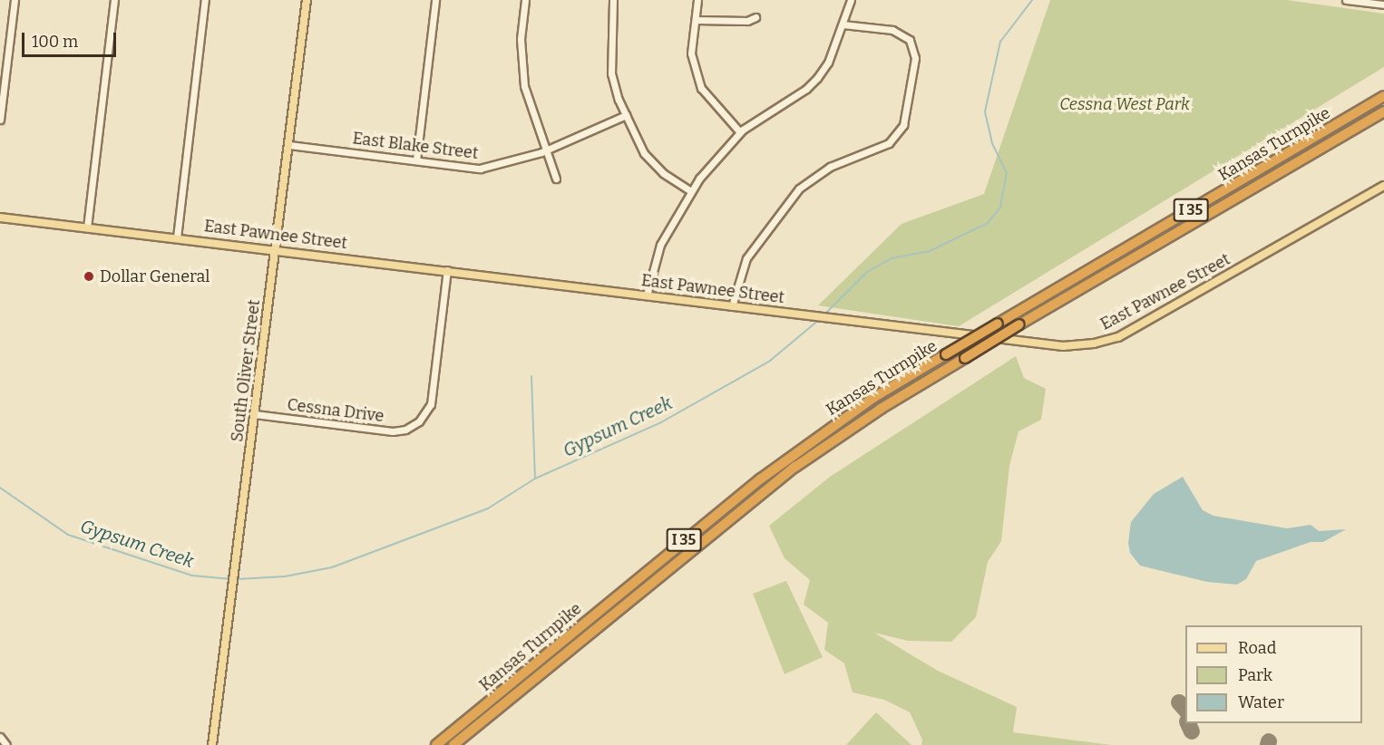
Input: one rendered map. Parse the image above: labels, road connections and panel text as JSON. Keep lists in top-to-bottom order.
{
  "streets": {
    "highway": ["Kansas Turnpike", "I 35"],
    "main road": ["East Pawnee Street", "South Oliver Street"],
    "street": ["East Blake Street", "Cessna Drive"]
  },
  "crossings": [
    ["East Blake Street", "South Oliver Street"],
    ["East Pawnee Street", "South Oliver Street"],
    ["East Pawnee Street", "Cessna Drive"],
    ["South Oliver Street", "Cessna Drive"]
  ],
  "water": ["Gypsum Creek"],
  "parks": ["Cessna West Park"],
  "places": ["Dollar General"],
  "legend": ["Road", "Park", "Water"],
  "scale_bar": "100 m"
}
